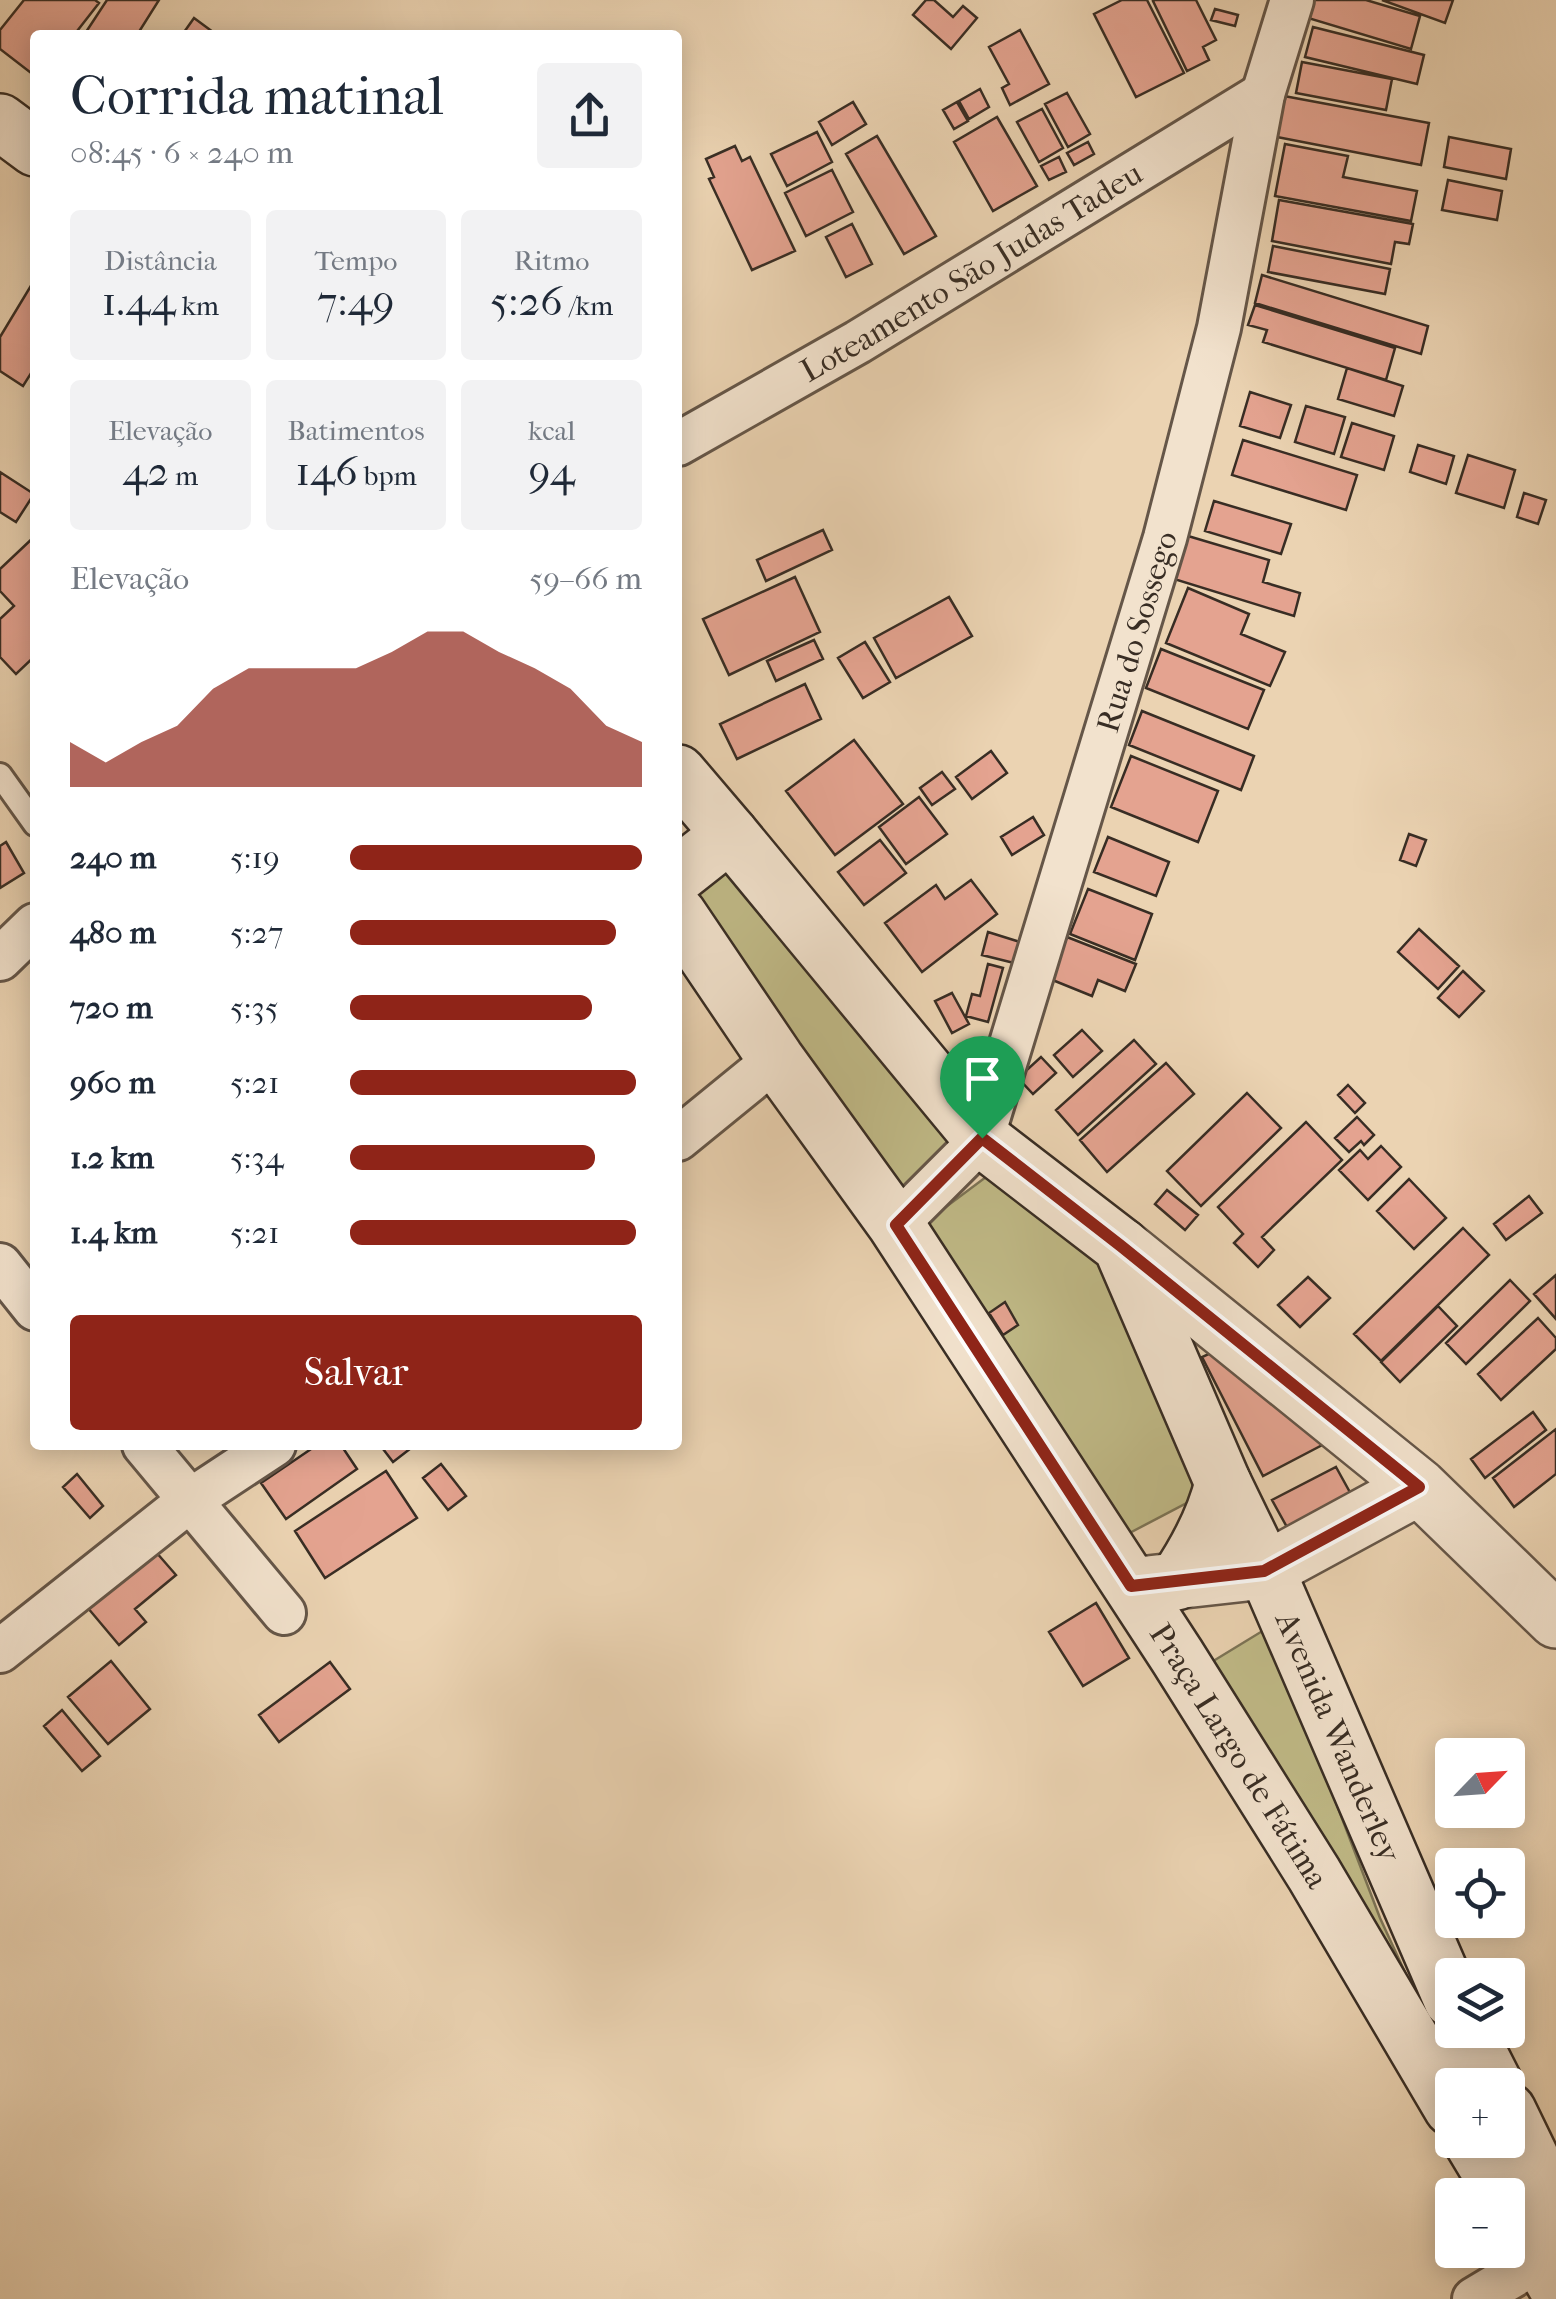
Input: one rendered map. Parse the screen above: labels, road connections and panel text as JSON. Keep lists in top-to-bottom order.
{
  "streets": {
    "main road": ["Avenida Wanderley", "Praça Largo de Fátima"],
    "street": ["Loteamento São Judas Tadeu", "Rua do Sossego"]
  },
  "crossings": [
    ["Loteamento São Judas Tadeu", "Rua do Sossego"],
    ["Rua do Sossego", "Avenida Wanderley"],
    ["Rua do Sossego", "Praça Largo de Fátima"]
  ],
  "north": "top right",
  "page": {
    "heading": ["Corrida matinal", "08:45 · 6 × 240 m"],
    "stats": [
      ["Distância", "1.44 km"],
      ["Tempo", "7:49"],
      ["Ritmo", "5:26 /km"],
      ["Elevação", "42 m"],
      ["Batimentos", "146 bpm"],
      ["kcal", "94"]
    ],
    "chart": ["Elevação", "59–66 m"],
    "list": [
      {
        "name": "240 m",
        "note": "5:19"
      },
      {
        "name": "480 m",
        "note": "5:27"
      },
      {
        "name": "720 m",
        "note": "5:35"
      },
      {
        "name": "960 m",
        "note": "5:21"
      },
      {
        "name": "1.2 km",
        "note": "5:34"
      },
      {
        "name": "1.4 km",
        "note": "5:21"
      }
    ],
    "buttons": "Salvar",
    "map_buttons": ["+", "−"]
  }
}
